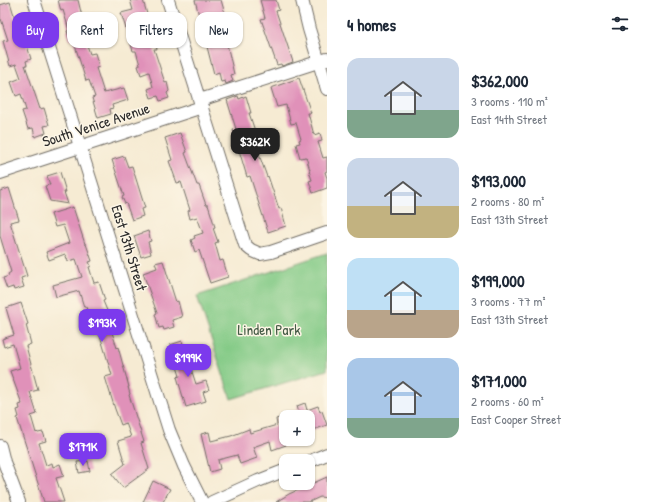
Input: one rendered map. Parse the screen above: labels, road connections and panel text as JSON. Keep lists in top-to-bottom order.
{
  "streets": {
    "street": ["South Venice Avenue", "East 13th Street"]
  },
  "crossings": [
    ["South Venice Avenue", "East 13th Street"]
  ],
  "parks": ["Linden Park"],
  "page": {
    "heading": "4 homes",
    "chip": [
      "Buy",
      "Rent",
      "Filters",
      "New"
    ],
    "list": [
      {
        "name": "$362,000",
        "note": "3 rooms · 110 m² · East 14th Street"
      },
      {
        "name": "$193,000",
        "note": "2 rooms · 80 m² · East 13th Street"
      },
      {
        "name": "$199,000",
        "note": "3 rooms · 77 m² · East 13th Street"
      },
      {
        "name": "$171,000",
        "note": "2 rooms · 60 m² · East Cooper Street"
      }
    ],
    "price": [
      "$362K",
      "$193K",
      "$199K",
      "$171K"
    ],
    "map_buttons": ["+", "−"]
  }
}
